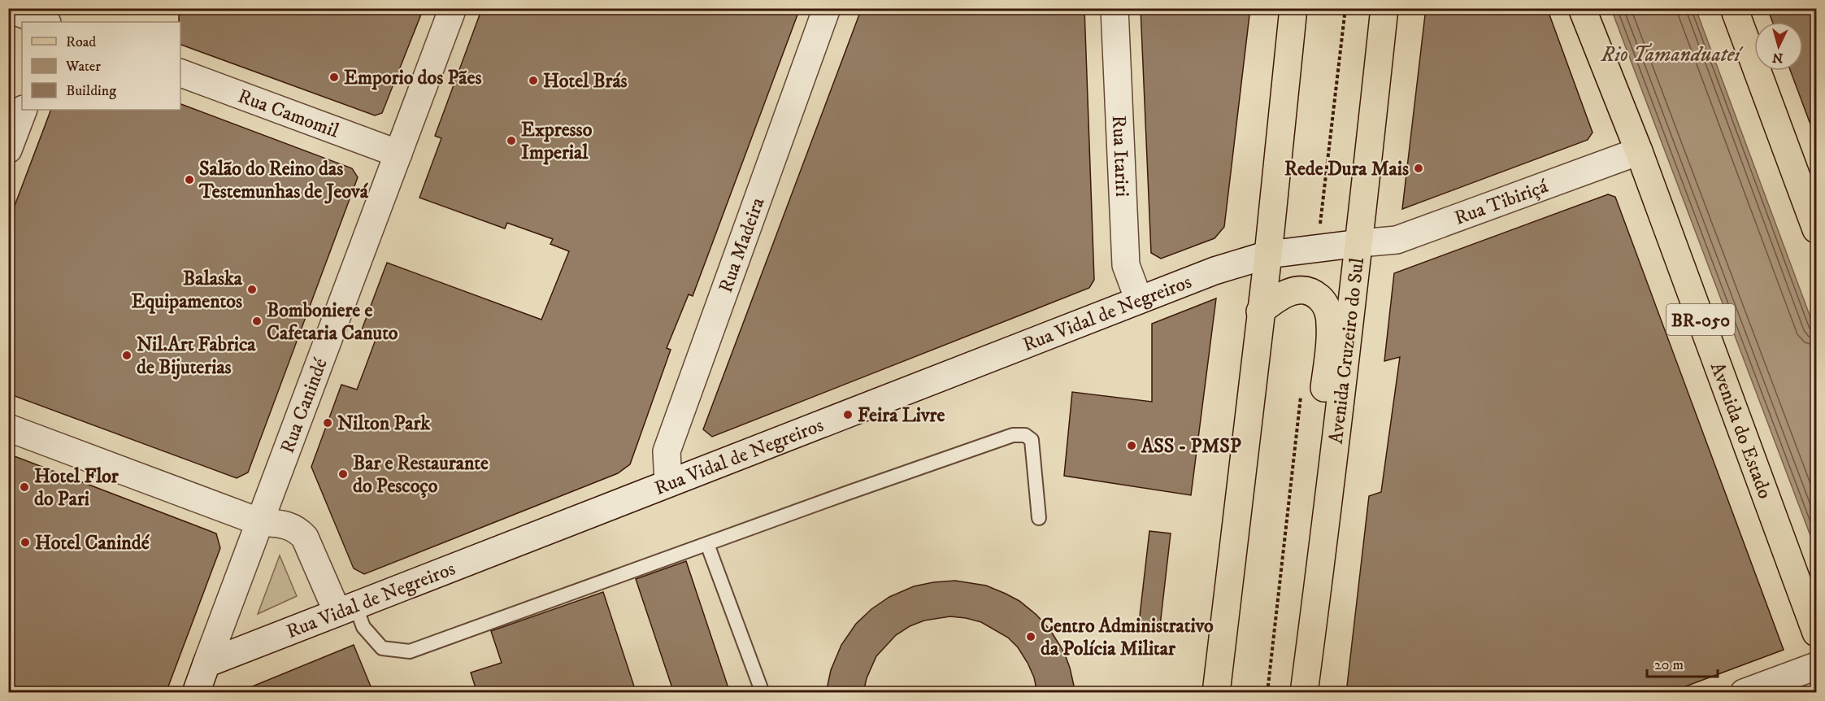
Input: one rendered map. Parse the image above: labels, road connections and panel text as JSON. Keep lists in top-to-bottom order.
{
  "streets": {
    "main road": ["BR-050", "Avenida Cruzeiro do Sul", "Avenida do Estado"],
    "street": [
      "Rua Camomil",
      "Rua Itariri",
      "Rua Tibiriçá",
      "Rua Madeira",
      "Rua Vidal de Negreiros",
      "Rua Canindé"
    ]
  },
  "crossings": [
    ["Rua Camomil", "Rua Canindé"],
    ["Rua Itariri", "Rua Vidal de Negreiros"],
    ["Rua Tibiriçá", "Rua Vidal de Negreiros"],
    ["Rua Tibiriçá", "Avenida Cruzeiro do Sul"],
    ["Rua Tibiriçá", "Avenida do Estado"],
    ["Rua Madeira", "Rua Vidal de Negreiros"],
    ["Rua Vidal de Negreiros", "Avenida Cruzeiro do Sul"],
    ["Rua Vidal de Negreiros", "Rua Canindé"]
  ],
  "water": ["Rio Tamanduateí"],
  "places": [
    "Emporio dos Pães",
    "Hotel Brás",
    "Expresso Imperial",
    "Rede Dura Mais",
    "Salão do Reino das Testemunhas de Jeová",
    "Balaska Equipamentos",
    "Bomboniere e Cafetaria Canuto",
    "Nil.Art Fabrica de Bijuterias",
    "Feira Livre",
    "Nilton Park",
    "ASS - PMSP",
    "Bar e Restaurante do Pescoço",
    "Hotel Flor do Pari",
    "Hotel Canindé",
    "Centro Administrativo da Polícia Militar"
  ],
  "legend": ["Road", "Water", "Building"],
  "scale_bar": "20 m",
  "north": "bottom"
}
